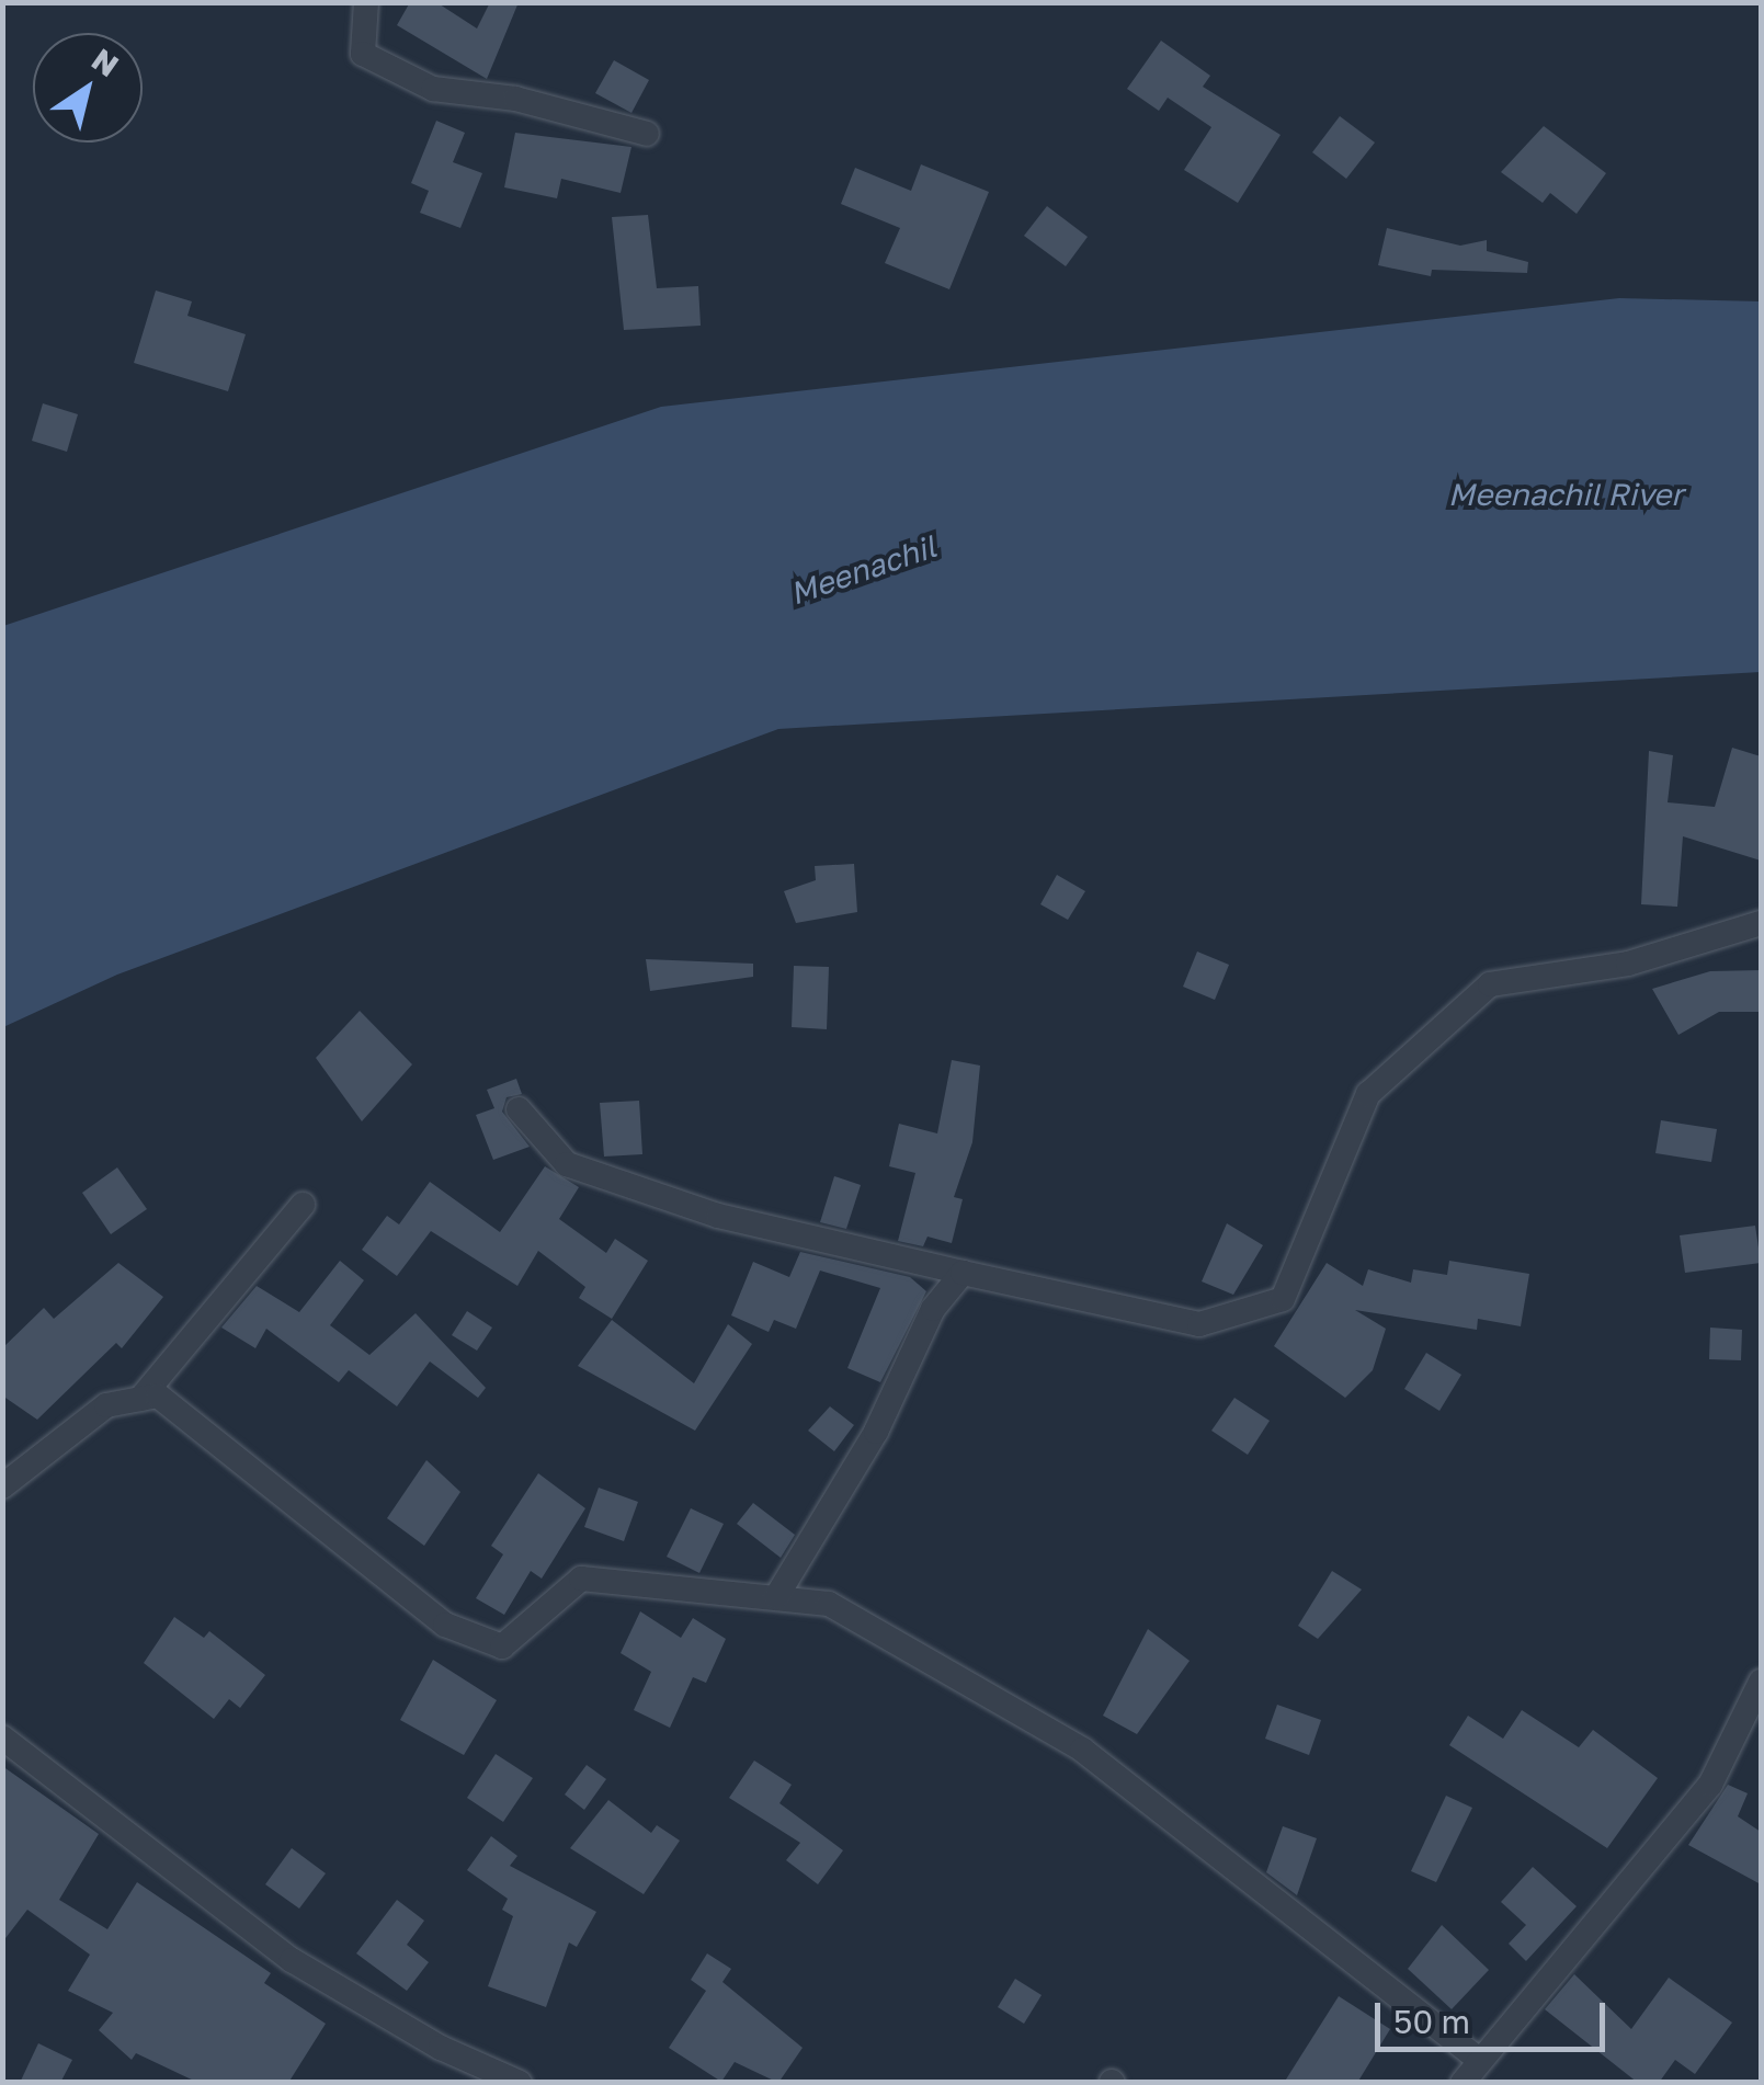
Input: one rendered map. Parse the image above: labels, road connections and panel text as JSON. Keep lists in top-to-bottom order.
{
  "water": ["Meenachil River", "Meenachil"],
  "scale_bar": "50 m",
  "north": "top right"
}
